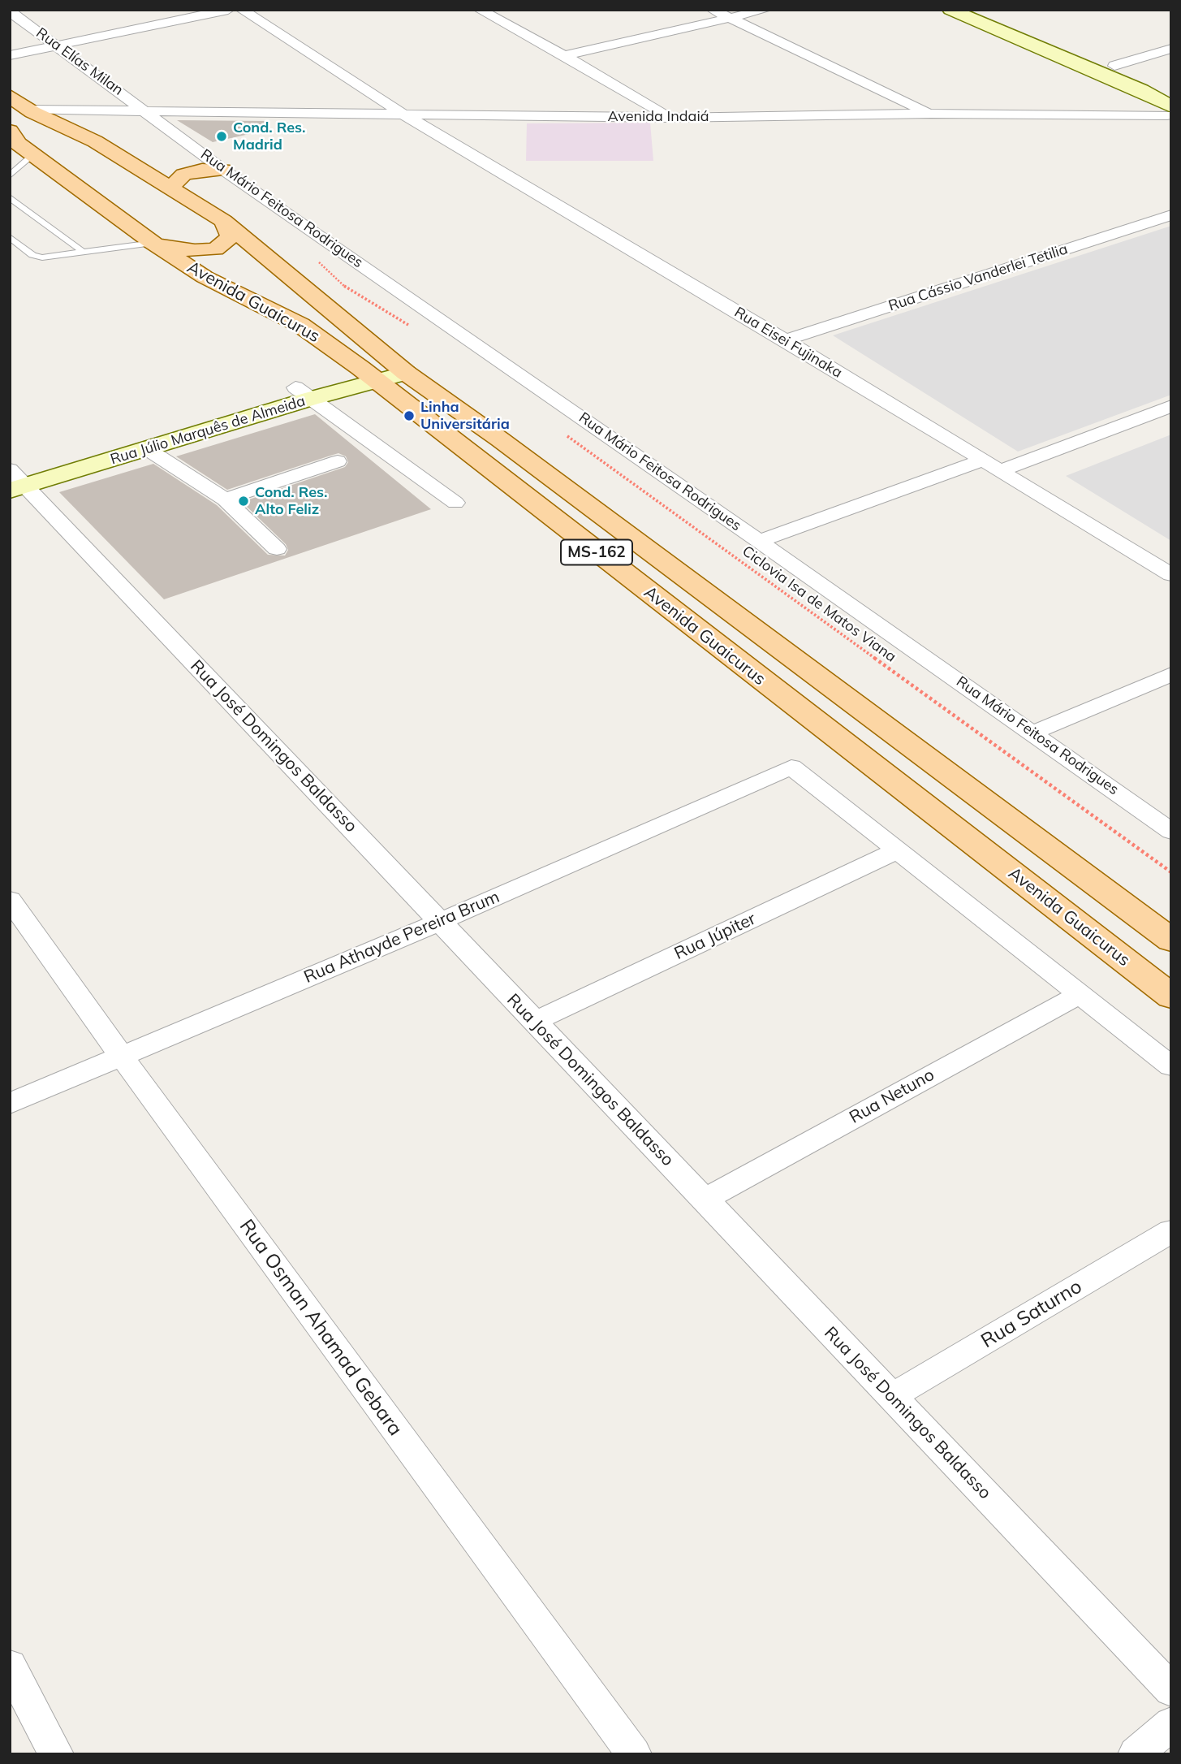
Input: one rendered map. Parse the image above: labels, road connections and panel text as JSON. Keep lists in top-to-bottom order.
{
  "streets": {
    "main road": ["Avenida Guaicurus", "MS-162"],
    "street": [
      "Rua Elías Milan",
      "Avenida Indaiá",
      "Rua Mário Feitosa Rodrigues",
      "Rua Cássio Vanderlei Tetilia",
      "Rua Eisei Fujinaka",
      "Rua Júlio Marquês de Almeida",
      "Rua José Domingos Baldasso",
      "Rua Júpiter",
      "Rua Athayde Pereira Brum",
      "Rua Netuno",
      "Rua Saturno",
      "Rua Osman Ahamad Gebara"
    ],
    "path": ["Ciclovia Isa de Matos Viana"]
  },
  "crossings": [
    ["Rua Elías Milan", "Avenida Indaiá"],
    ["Rua Elías Milan", "Rua Mário Feitosa Rodrigues"],
    ["Avenida Indaiá", "Rua Mário Feitosa Rodrigues"],
    ["Avenida Indaiá", "Avenida Guaicurus"],
    ["Avenida Indaiá", "Rua Eisei Fujinaka"],
    ["Rua Cássio Vanderlei Tetilia", "Rua Eisei Fujinaka"],
    ["Avenida Guaicurus", "Rua Júlio Marquês de Almeida"],
    ["Rua Júlio Marquês de Almeida", "Rua José Domingos Baldasso"],
    ["Rua José Domingos Baldasso", "Rua Júpiter"],
    ["Rua José Domingos Baldasso", "Rua Athayde Pereira Brum"],
    ["Rua José Domingos Baldasso", "Rua Netuno"],
    ["Rua José Domingos Baldasso", "Rua Saturno"],
    ["Rua Júpiter", "Rua Athayde Pereira Brum"],
    ["Rua Athayde Pereira Brum", "Rua Osman Ahamad Gebara"]
  ],
  "places": ["Cond. Res. Madrid", "Linha Universitária", "Cond. Res. Alto Feliz"]
}
